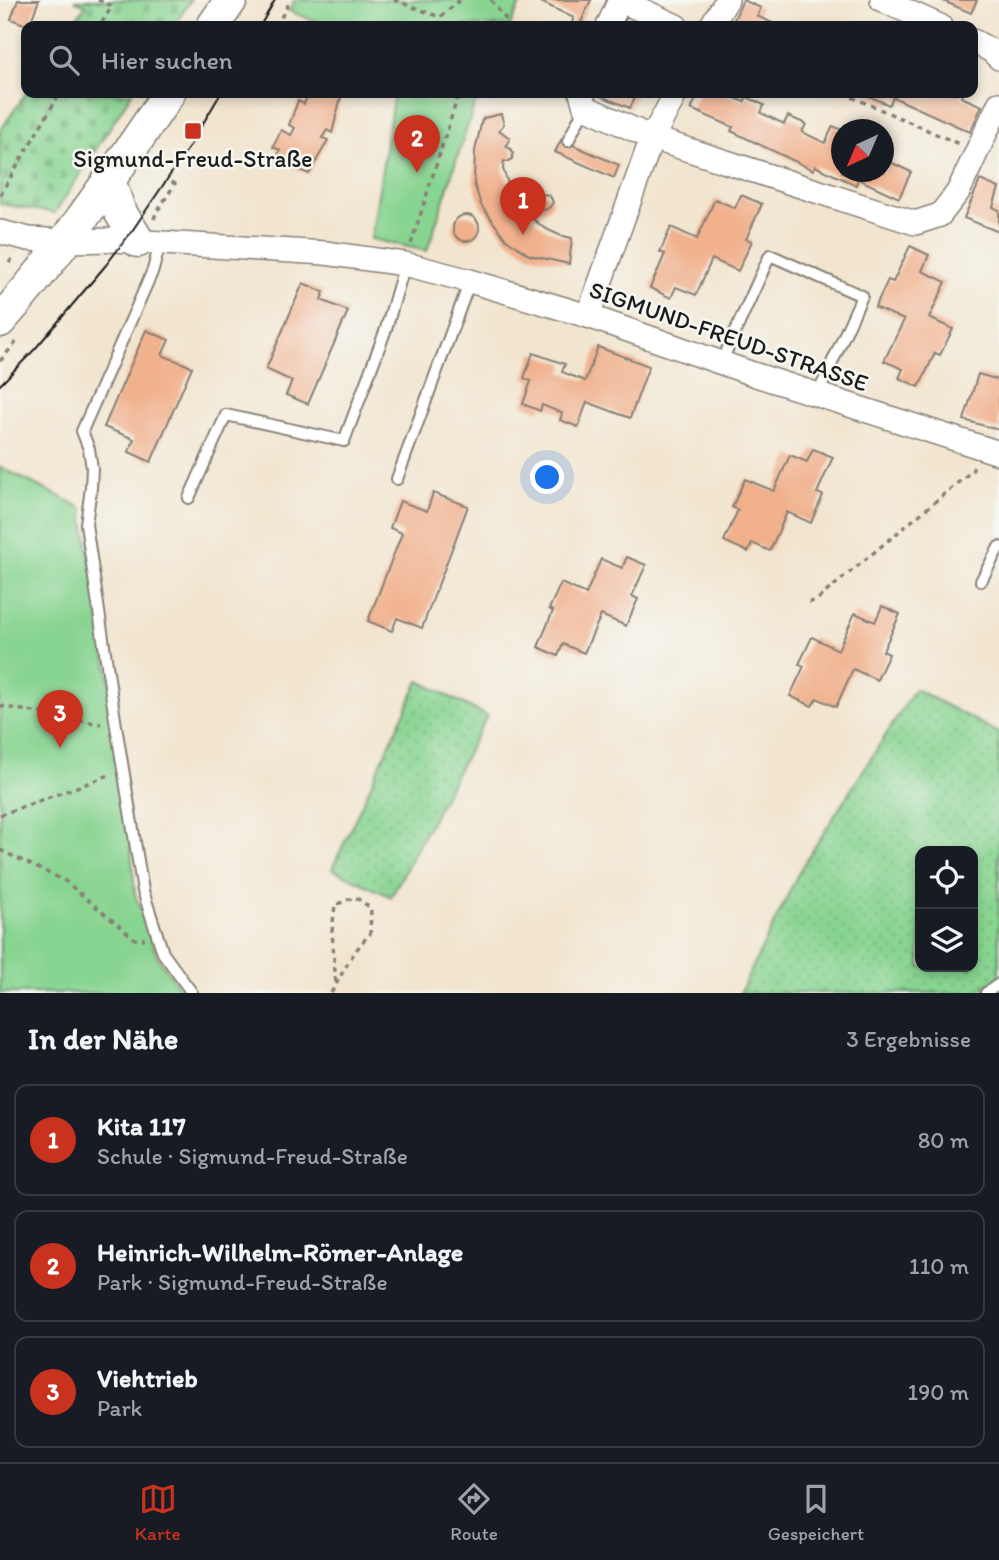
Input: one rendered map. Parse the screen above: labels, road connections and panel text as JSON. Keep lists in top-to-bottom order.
{
  "streets": {
    "street": ["SIGMUND-FREUD-STRASSE"]
  },
  "places": {
    "transit": ["Sigmund-Freud-Straße"]
  },
  "north": "bottom left",
  "page": {
    "search": "Hier suchen",
    "pins": ["2", "1", "3"],
    "heading": ["In der Nähe", "3 Ergebnisse"],
    "list": [
      {
        "mark": "1",
        "name": "Kita 117",
        "note": "Schule · Sigmund-Freud-Straße",
        "value": "80 m"
      },
      {
        "mark": "2",
        "name": "Heinrich-Wilhelm-Römer-Anlage",
        "note": "Park · Sigmund-Freud-Straße",
        "value": "110 m"
      },
      {
        "mark": "3",
        "name": "Viehtrieb",
        "note": "Park",
        "value": "190 m"
      }
    ],
    "nav": ["Karte", "Route", "Gespeichert"]
  }
}
